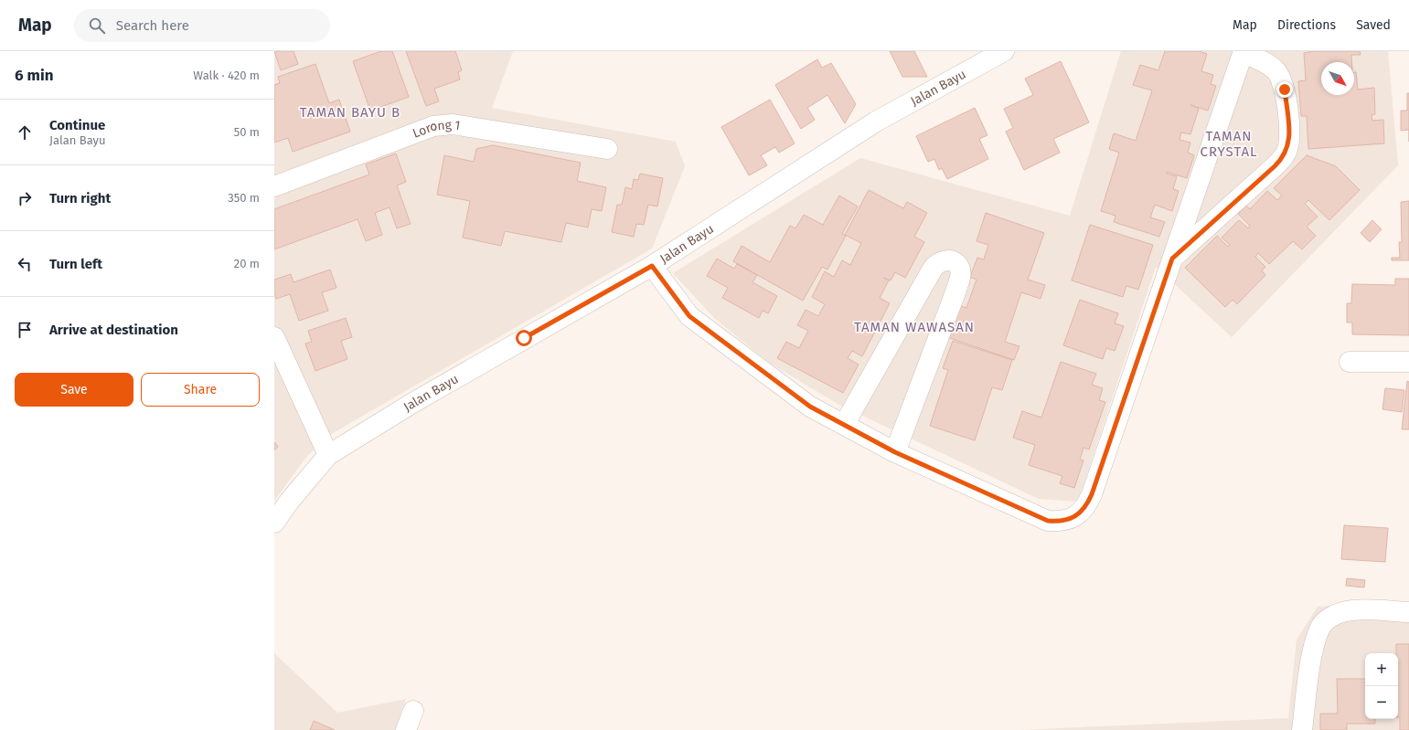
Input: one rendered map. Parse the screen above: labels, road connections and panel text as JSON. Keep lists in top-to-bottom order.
{
  "streets": {
    "street": ["Jalan Bayu", "Lorong 1"]
  },
  "districts": ["TAMAN BAYU B", "TAMAN CRYSTAL", "TAMAN WAWASAN"],
  "north": "bottom right",
  "page": {
    "header": "Map",
    "search": "Search here",
    "nav": ["Map", "Directions", "Saved"],
    "heading": ["6 min", "Walk · 420 m"],
    "list": [
      ["Continue", "Jalan Bayu", "50 m"],
      ["Turn right", "350 m"],
      ["Turn left", "20 m"],
      "Arrive at destination"
    ],
    "buttons": ["Save", "Share"],
    "map_buttons": ["+", "−"]
  }
}
